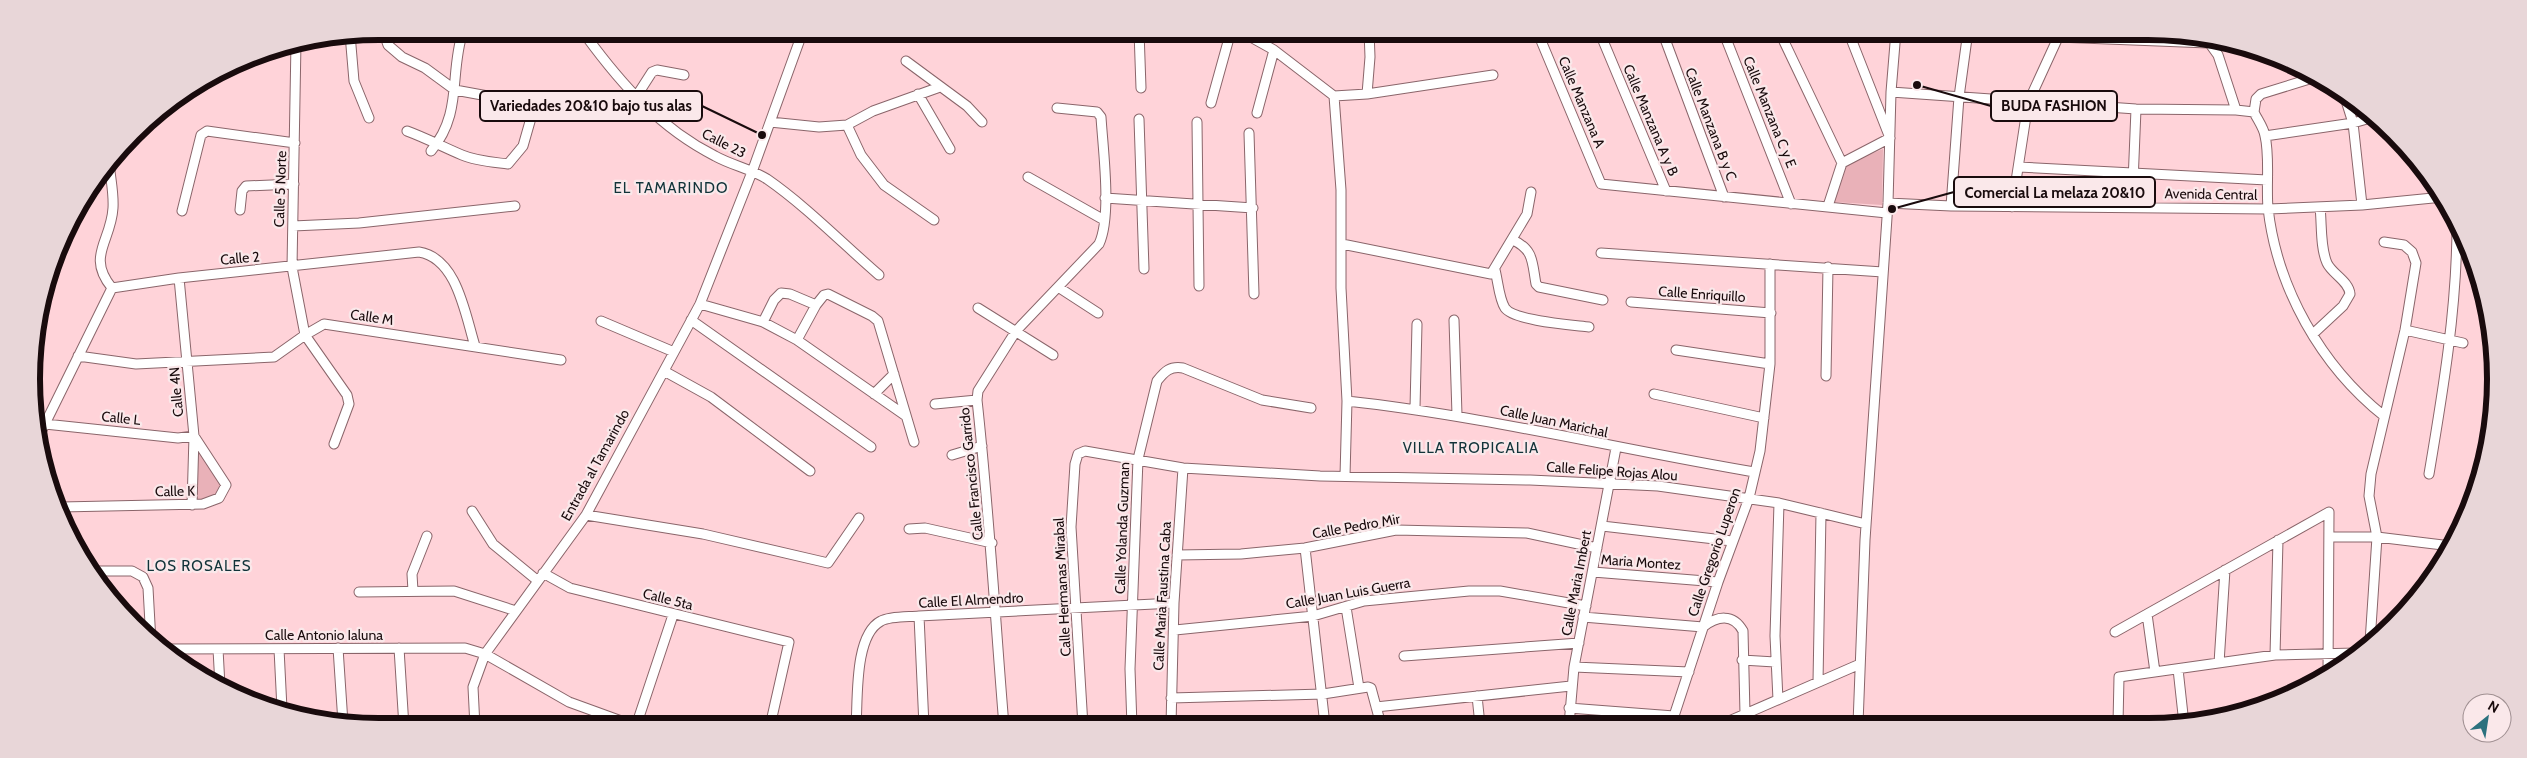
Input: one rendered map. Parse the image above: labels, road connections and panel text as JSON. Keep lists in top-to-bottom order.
{
  "streets": {
    "street": [
      "Calle Manzana A",
      "Calle Manzana C y E",
      "Calle Manzana A y B",
      "Calle Manzana B y C",
      "Calle 23",
      "Calle 5 Norte",
      "Avenida Central",
      "Calle 2",
      "Calle Enriquillo",
      "Calle M",
      "Calle 4N",
      "Calle L",
      "Calle Juan Marichal",
      "Entrada al Tamarindo",
      "Calle Felipe Rojas Alou",
      "Calle Francisco Garrido",
      "Calle K",
      "Calle Pedro Mir",
      "Calle Yolanda Guzman",
      "Calle Gregorio Luperon",
      "Maria Montez",
      "Calle Maria Imbert",
      "Calle Hermanas Mirabal",
      "Calle Juan Luis Guerra",
      "Calle Maria Faustina Caba",
      "Calle 5ta",
      "Calle El Almendro",
      "Calle Antonio Ialuna"
    ]
  },
  "crossings": [
    ["Calle Manzana A", "Calle Manzana A y B"],
    ["Calle 23", "Entrada al Tamarindo"],
    ["Calle 5 Norte", "Calle 2"],
    ["Calle 5 Norte", "Calle M"],
    ["Calle 2", "Calle M"],
    ["Calle 2", "Calle 4N"],
    ["Calle Enriquillo", "Calle Gregorio Luperon"],
    ["Calle M", "Calle 4N"],
    ["Calle 4N", "Calle L"],
    ["Calle 4N", "Calle K"],
    ["Calle L", "Calle K"],
    ["Calle Juan Marichal", "Calle Gregorio Luperon"],
    ["Calle Juan Marichal", "Calle Maria Imbert"],
    ["Entrada al Tamarindo", "Calle 5ta"],
    ["Entrada al Tamarindo", "Calle Antonio Ialuna"],
    ["Calle Felipe Rojas Alou", "Calle Yolanda Guzman"],
    ["Calle Felipe Rojas Alou", "Calle Gregorio Luperon"],
    ["Calle Felipe Rojas Alou", "Calle Maria Imbert"],
    ["Calle Felipe Rojas Alou", "Calle Hermanas Mirabal"],
    ["Calle Felipe Rojas Alou", "Calle Maria Faustina Caba"],
    ["Calle Francisco Garrido", "Calle El Almendro"],
    ["Calle Pedro Mir", "Calle Maria Imbert"],
    ["Calle Pedro Mir", "Calle Maria Faustina Caba"],
    ["Calle Yolanda Guzman", "Calle El Almendro"],
    ["Calle Gregorio Luperon", "Maria Montez"],
    ["Maria Montez", "Calle Maria Imbert"],
    ["Calle Maria Imbert", "Calle Juan Luis Guerra"],
    ["Calle Hermanas Mirabal", "Calle El Almendro"],
    ["Calle Juan Luis Guerra", "Calle Maria Faustina Caba"],
    ["Calle Maria Faustina Caba", "Calle El Almendro"]
  ],
  "districts": ["EL TAMARINDO", "VILLA TROPICALIA", "LOS ROSALES"],
  "places": ["BUDA FASHION", "Variedades 20&10 bajo tus alas", "Comercial La melaza 20&10"],
  "north": "top right"
}
